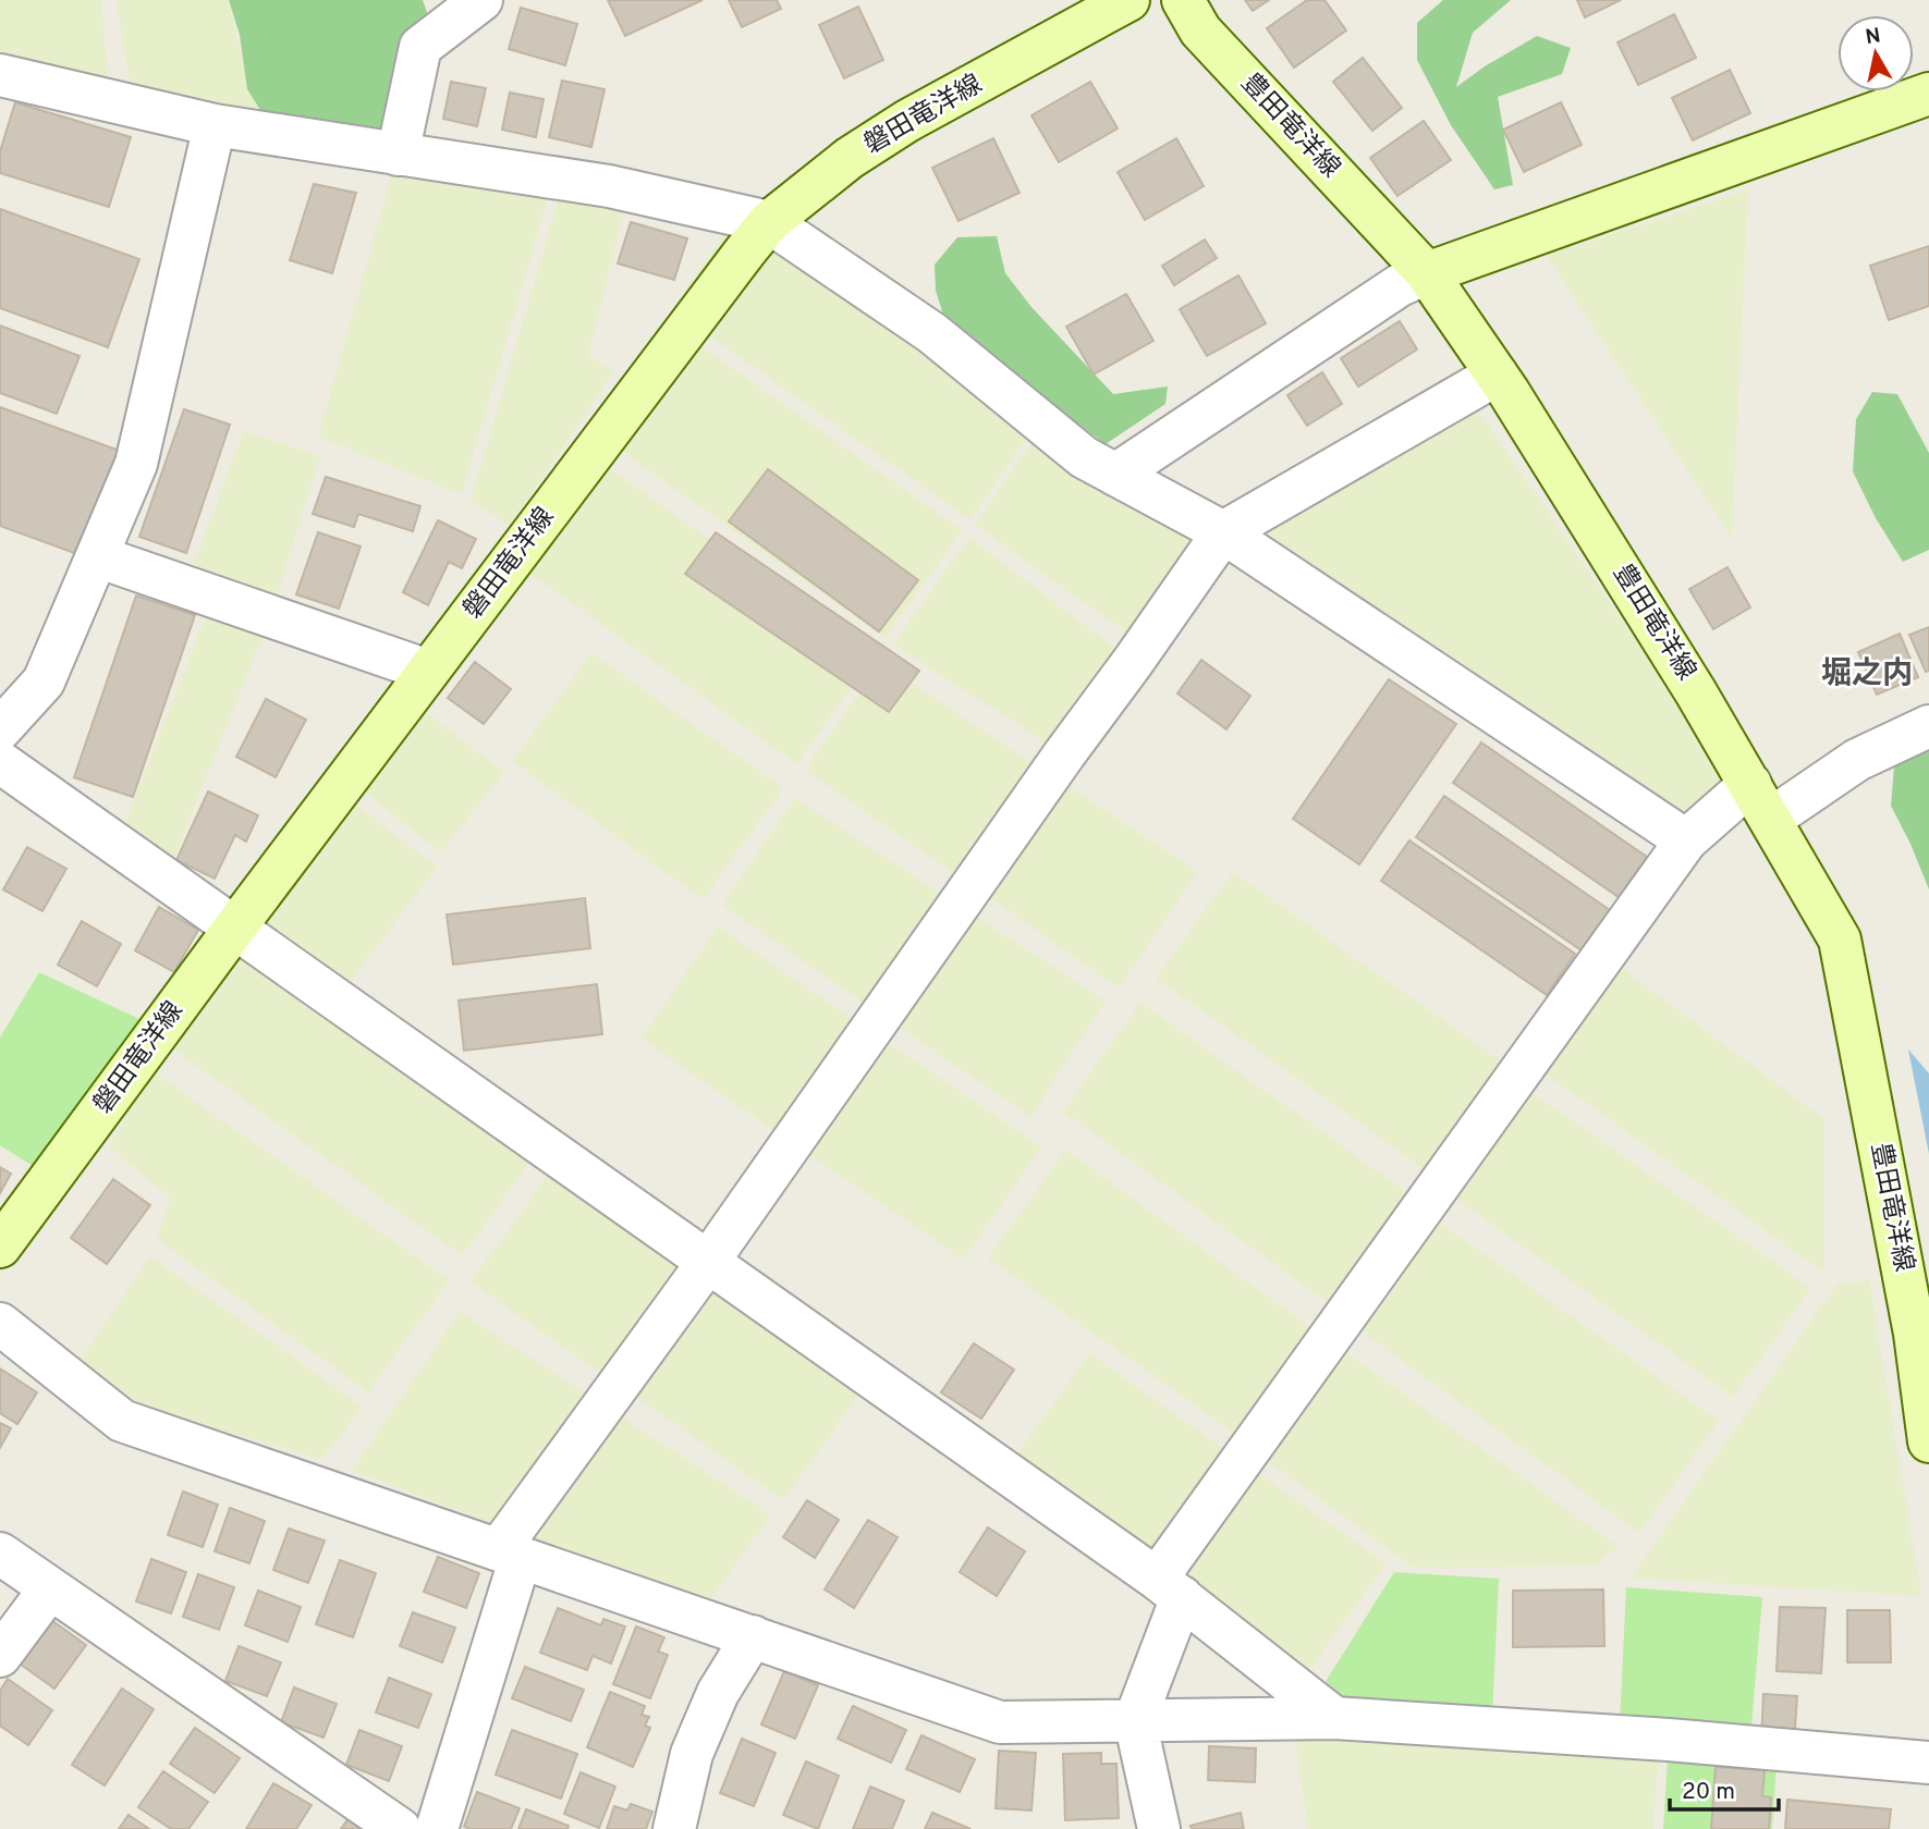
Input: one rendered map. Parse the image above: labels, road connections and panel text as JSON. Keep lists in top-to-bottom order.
{
  "streets": {
    "main road": ["磐田竜洋線", "豊田竜洋線"]
  },
  "districts": ["堀之内"],
  "scale_bar": "20 m",
  "north": "top"
}
